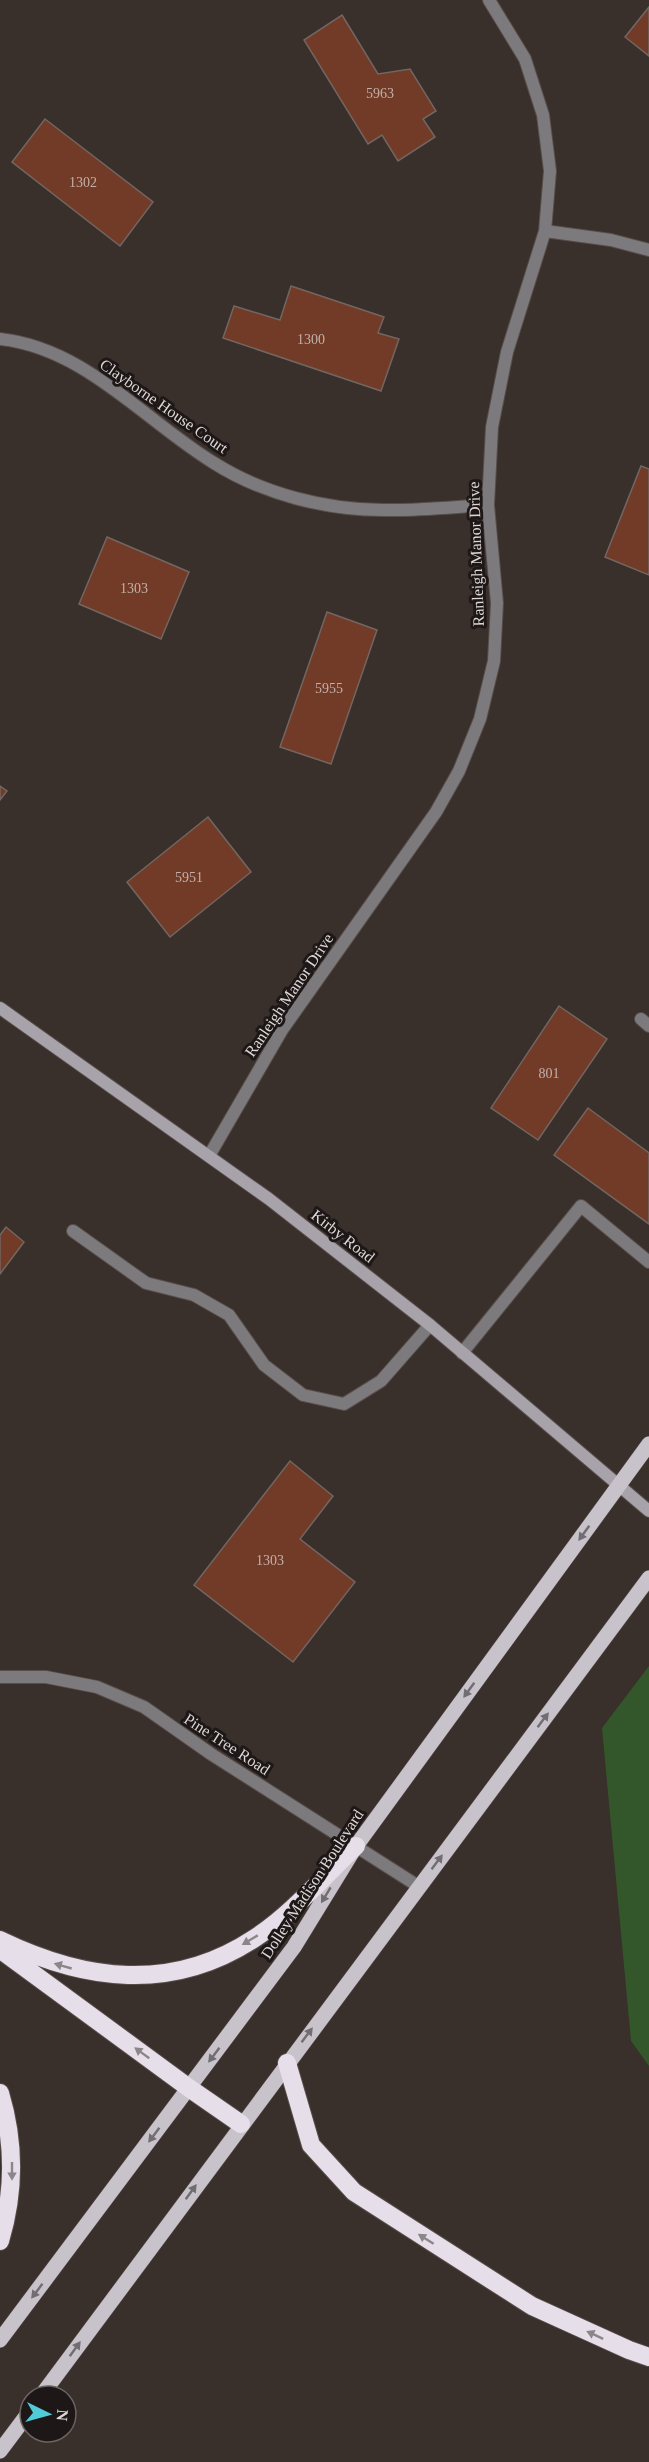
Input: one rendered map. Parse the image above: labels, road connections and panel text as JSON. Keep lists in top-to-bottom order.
{
  "streets": {
    "main road": ["Kirby Road", "Dolley Madison Boulevard"],
    "street": ["Clayborne House Court", "Ranleigh Manor Drive", "Pine Tree Road"]
  },
  "crossings": [
    ["Clayborne House Court", "Ranleigh Manor Drive"],
    ["Ranleigh Manor Drive", "Kirby Road"],
    ["Kirby Road", "Dolley Madison Boulevard"],
    ["Pine Tree Road", "Dolley Madison Boulevard"]
  ],
  "house_numbers": [
    "5963",
    "1302",
    "1300",
    "1303",
    "5955",
    "5951",
    "801",
    "1303"
  ],
  "north": "right"
}
